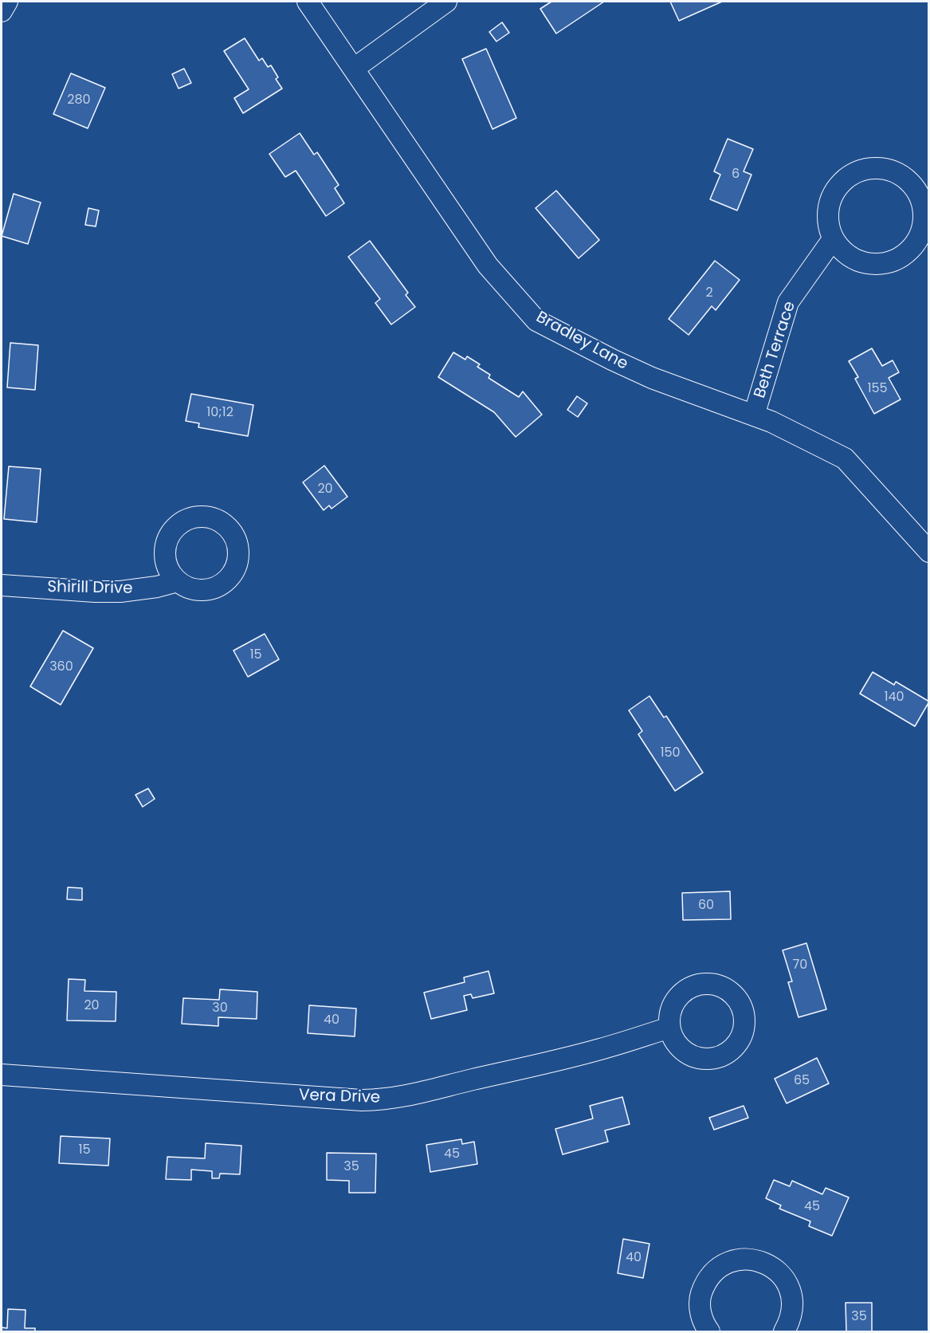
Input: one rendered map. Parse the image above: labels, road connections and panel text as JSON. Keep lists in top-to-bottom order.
{
  "streets": {
    "street": [
      "Bradley Lane",
      "Beth Terrace",
      "Shirill Drive",
      "Vera Drive"
    ]
  },
  "crossings": [
    ["Bradley Lane", "Beth Terrace"]
  ],
  "house_numbers": [
    "280",
    "6",
    "2",
    "155",
    "10;12",
    "20",
    "15",
    "360",
    "140",
    "150",
    "60",
    "70",
    "20",
    "30",
    "40",
    "65",
    "15",
    "45",
    "35",
    "45",
    "40",
    "35"
  ]
}
